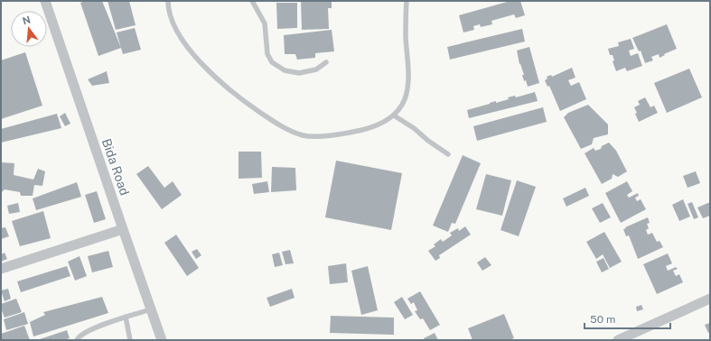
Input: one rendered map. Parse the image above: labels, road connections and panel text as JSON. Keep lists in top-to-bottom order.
{
  "streets": {
    "street": ["Bida Road"]
  },
  "scale_bar": "50 m",
  "north": "top"
}
